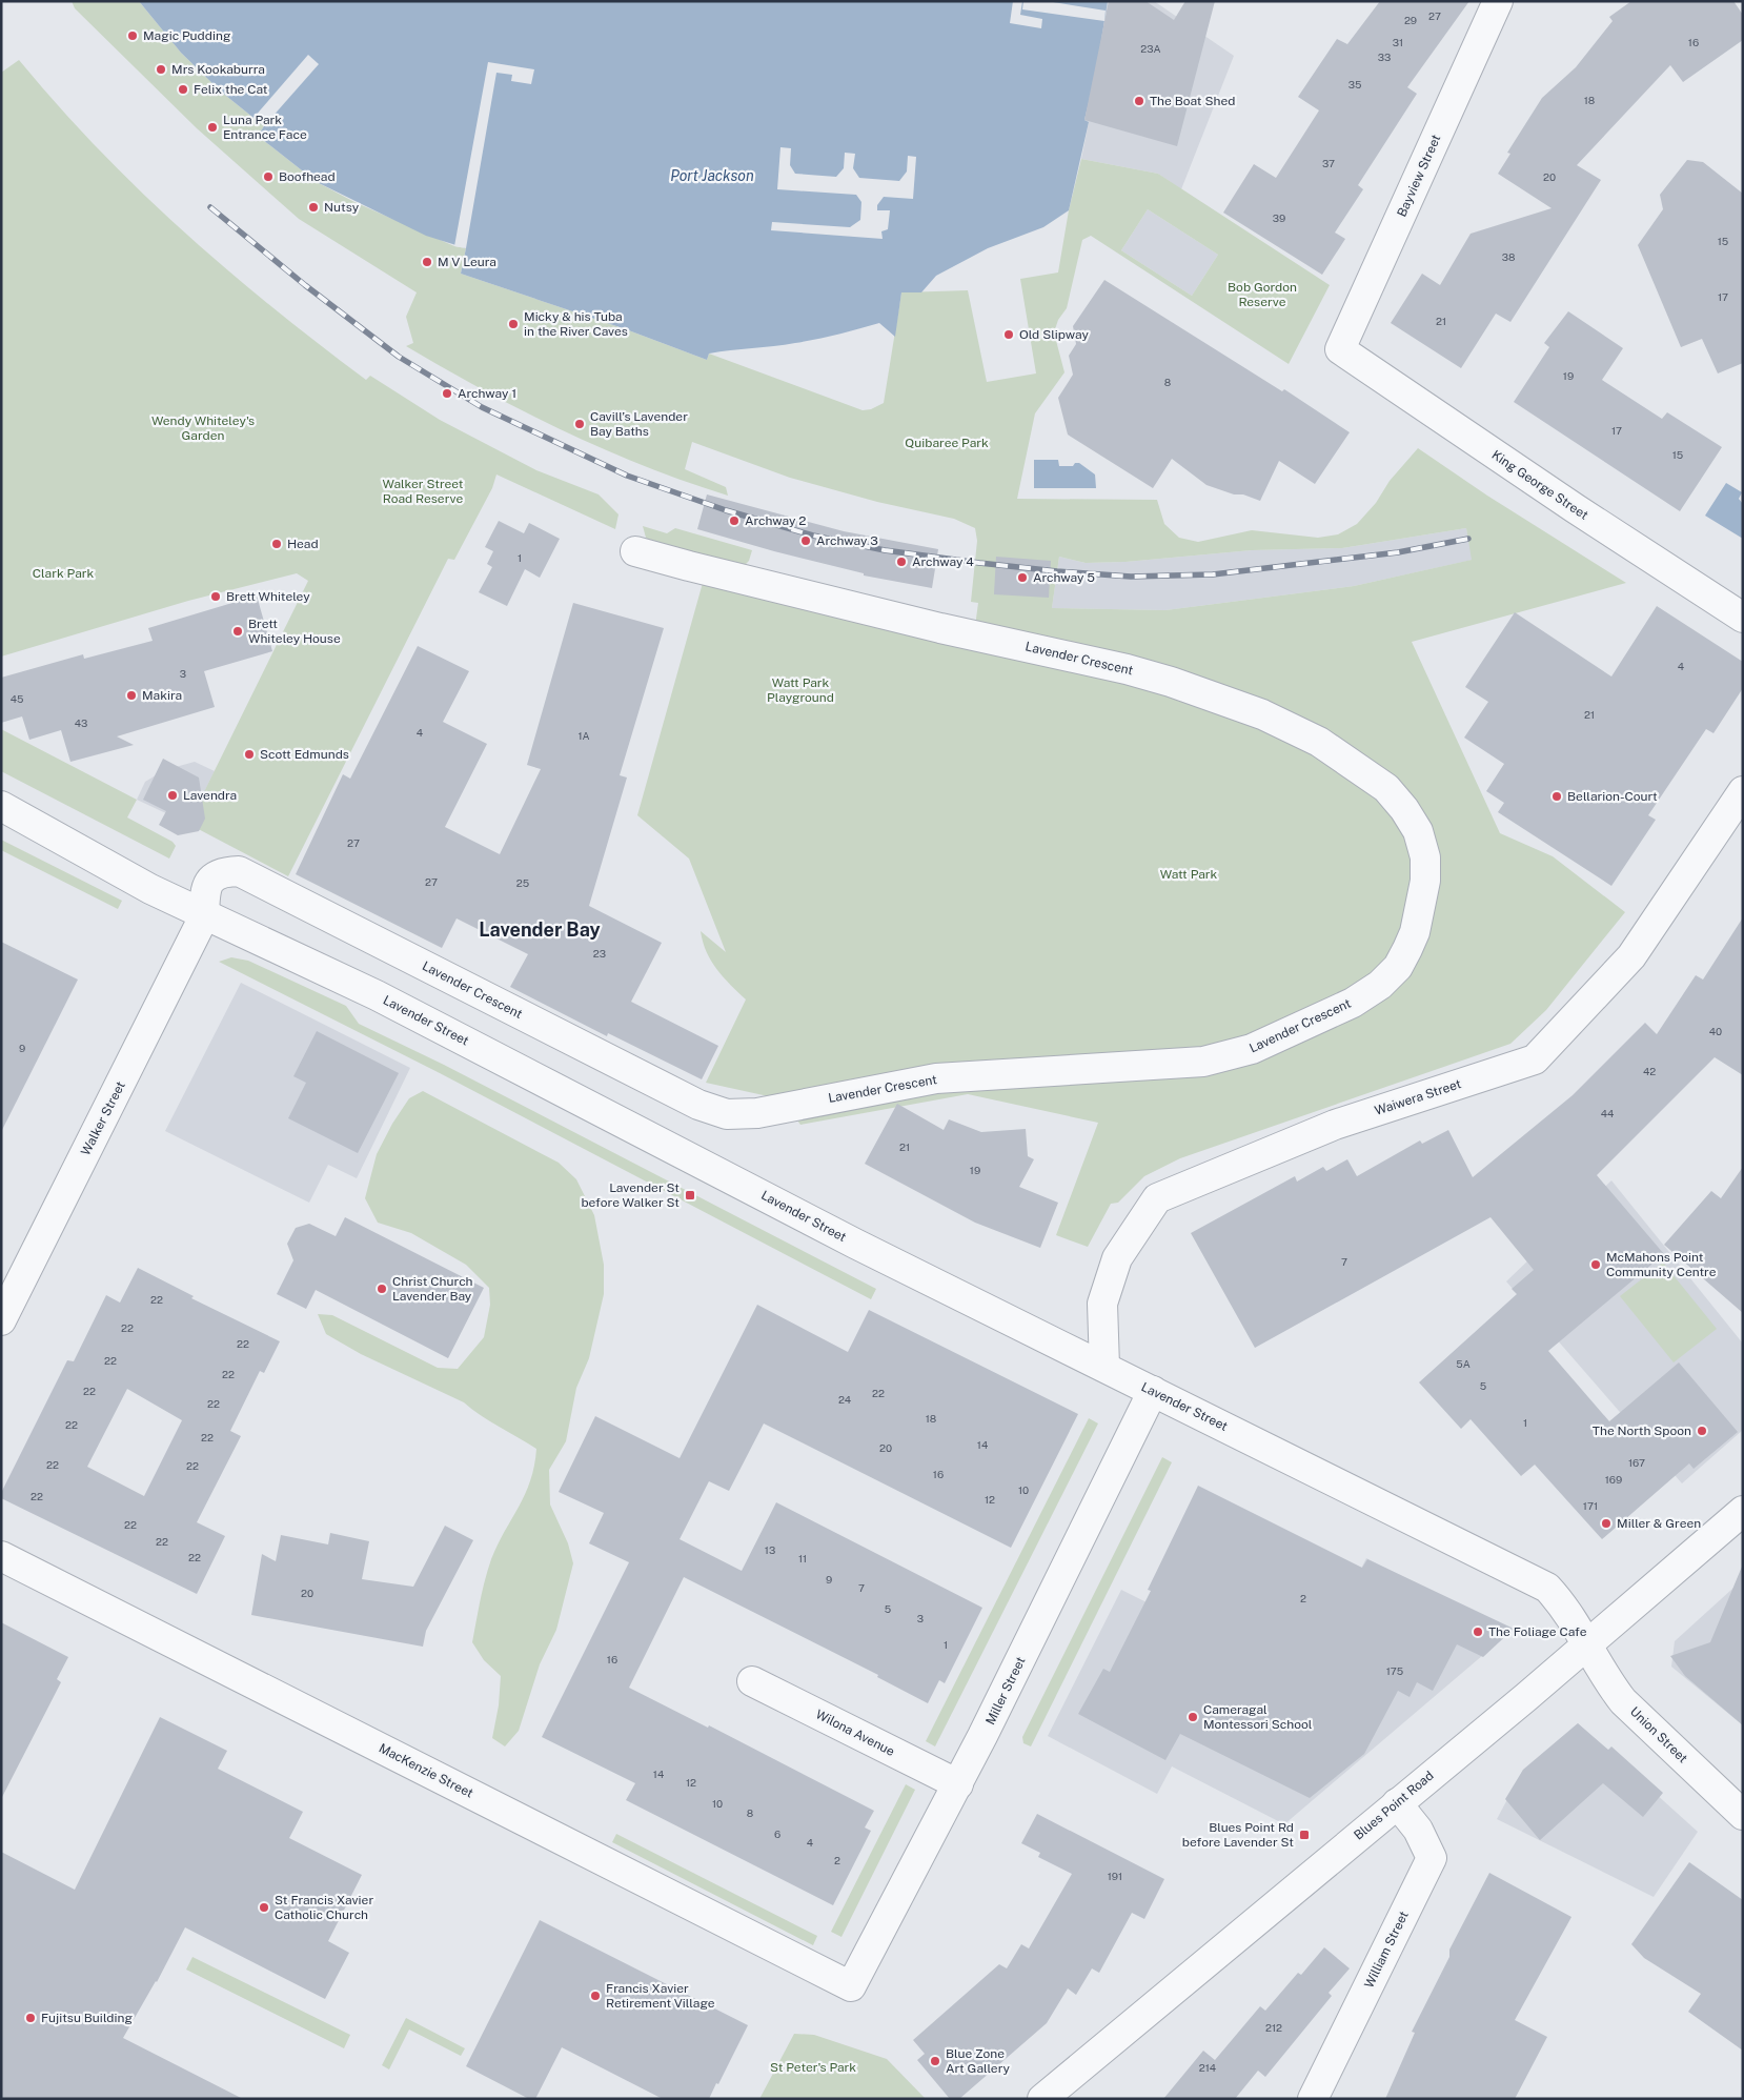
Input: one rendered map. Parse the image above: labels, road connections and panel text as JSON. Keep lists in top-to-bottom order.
{
  "streets": {
    "street": [
      "Bayview Street",
      "King George Street",
      "Lavender Crescent",
      "Lavender Street",
      "Waiwera Street",
      "Walker Street",
      "Miller Street",
      "Wilona Avenue",
      "Union Street",
      "MacKenzie Street",
      "Blues Point Road",
      "William Street"
    ]
  },
  "crossings": [
    ["Bayview Street", "King George Street"],
    ["Lavender Crescent", "Lavender Street"],
    ["Lavender Crescent", "Walker Street"],
    ["Lavender Street", "Waiwera Street"],
    ["Lavender Street", "Walker Street"],
    ["Lavender Street", "Miller Street"],
    ["Lavender Street", "Union Street"],
    ["Lavender Street", "Blues Point Road"],
    ["Miller Street", "Wilona Avenue"],
    ["Miller Street", "MacKenzie Street"],
    ["Union Street", "Blues Point Road"],
    ["Blues Point Road", "William Street"]
  ],
  "districts": ["Lavender Bay"],
  "water": ["Port Jackson"],
  "parks": [
    "Bob Gordon Reserve",
    "Wendy Whiteley's Garden",
    "Quibaree Park",
    "Walker Street Road Reserve",
    "Clark Park",
    "Watt Park Playground",
    "Watt Park",
    "St Peter's Park"
  ],
  "places": {
    "other": [
      "Magic Pudding",
      "Mrs Kookaburra",
      "Felix the Cat",
      "The Boat Shed",
      "Luna Park Entrance Face",
      "Boofhead",
      "Nutsy",
      "M V Leura",
      "Micky & his Tuba in the River Caves",
      "Old Slipway",
      "Archway 1",
      "Cavill’s Lavender Bay Baths",
      "Archway 2",
      "Archway 3",
      "Head",
      "Archway 4",
      "Archway 5",
      "Brett Whiteley",
      "Brett Whiteley House",
      "Makira",
      "Scott Edmunds",
      "Lavendra",
      "Bellarion-Court",
      "McMahons Point Community Centre",
      "Christ Church Lavender Bay",
      "The North Spoon",
      "Miller & Green",
      "The Foliage Cafe",
      "Cameragal Montessori School",
      "St Francis Xavier Catholic Church",
      "Francis Xavier Retirement Village",
      "Fujitsu Building",
      "Blue Zone Art Gallery"
    ],
    "transit": ["Lavender St before Walker St", "Blues Point Rd before Lavender St"]
  },
  "house_numbers": [
    "27",
    "29",
    "31",
    "16",
    "23A",
    "33",
    "35",
    "18",
    "37",
    "20",
    "39",
    "15",
    "38",
    "17",
    "21",
    "19",
    "8",
    "17",
    "15",
    "1",
    "4",
    "3",
    "45",
    "21",
    "43",
    "4",
    "1A",
    "27",
    "27",
    "25",
    "23",
    "40",
    "9",
    "42",
    "44",
    "21",
    "19",
    "7",
    "22",
    "22",
    "22",
    "22",
    "5A",
    "22",
    "5",
    "22",
    "22",
    "24",
    "22",
    "18",
    "1",
    "22",
    "22",
    "14",
    "20",
    "167",
    "22",
    "22",
    "16",
    "169",
    "10",
    "22",
    "12",
    "171",
    "22",
    "22",
    "13",
    "22",
    "11",
    "9",
    "7",
    "20",
    "2",
    "5",
    "3",
    "1",
    "16",
    "175",
    "14",
    "12",
    "10",
    "8",
    "6",
    "4",
    "2",
    "191",
    "212",
    "214"
  ]
}
